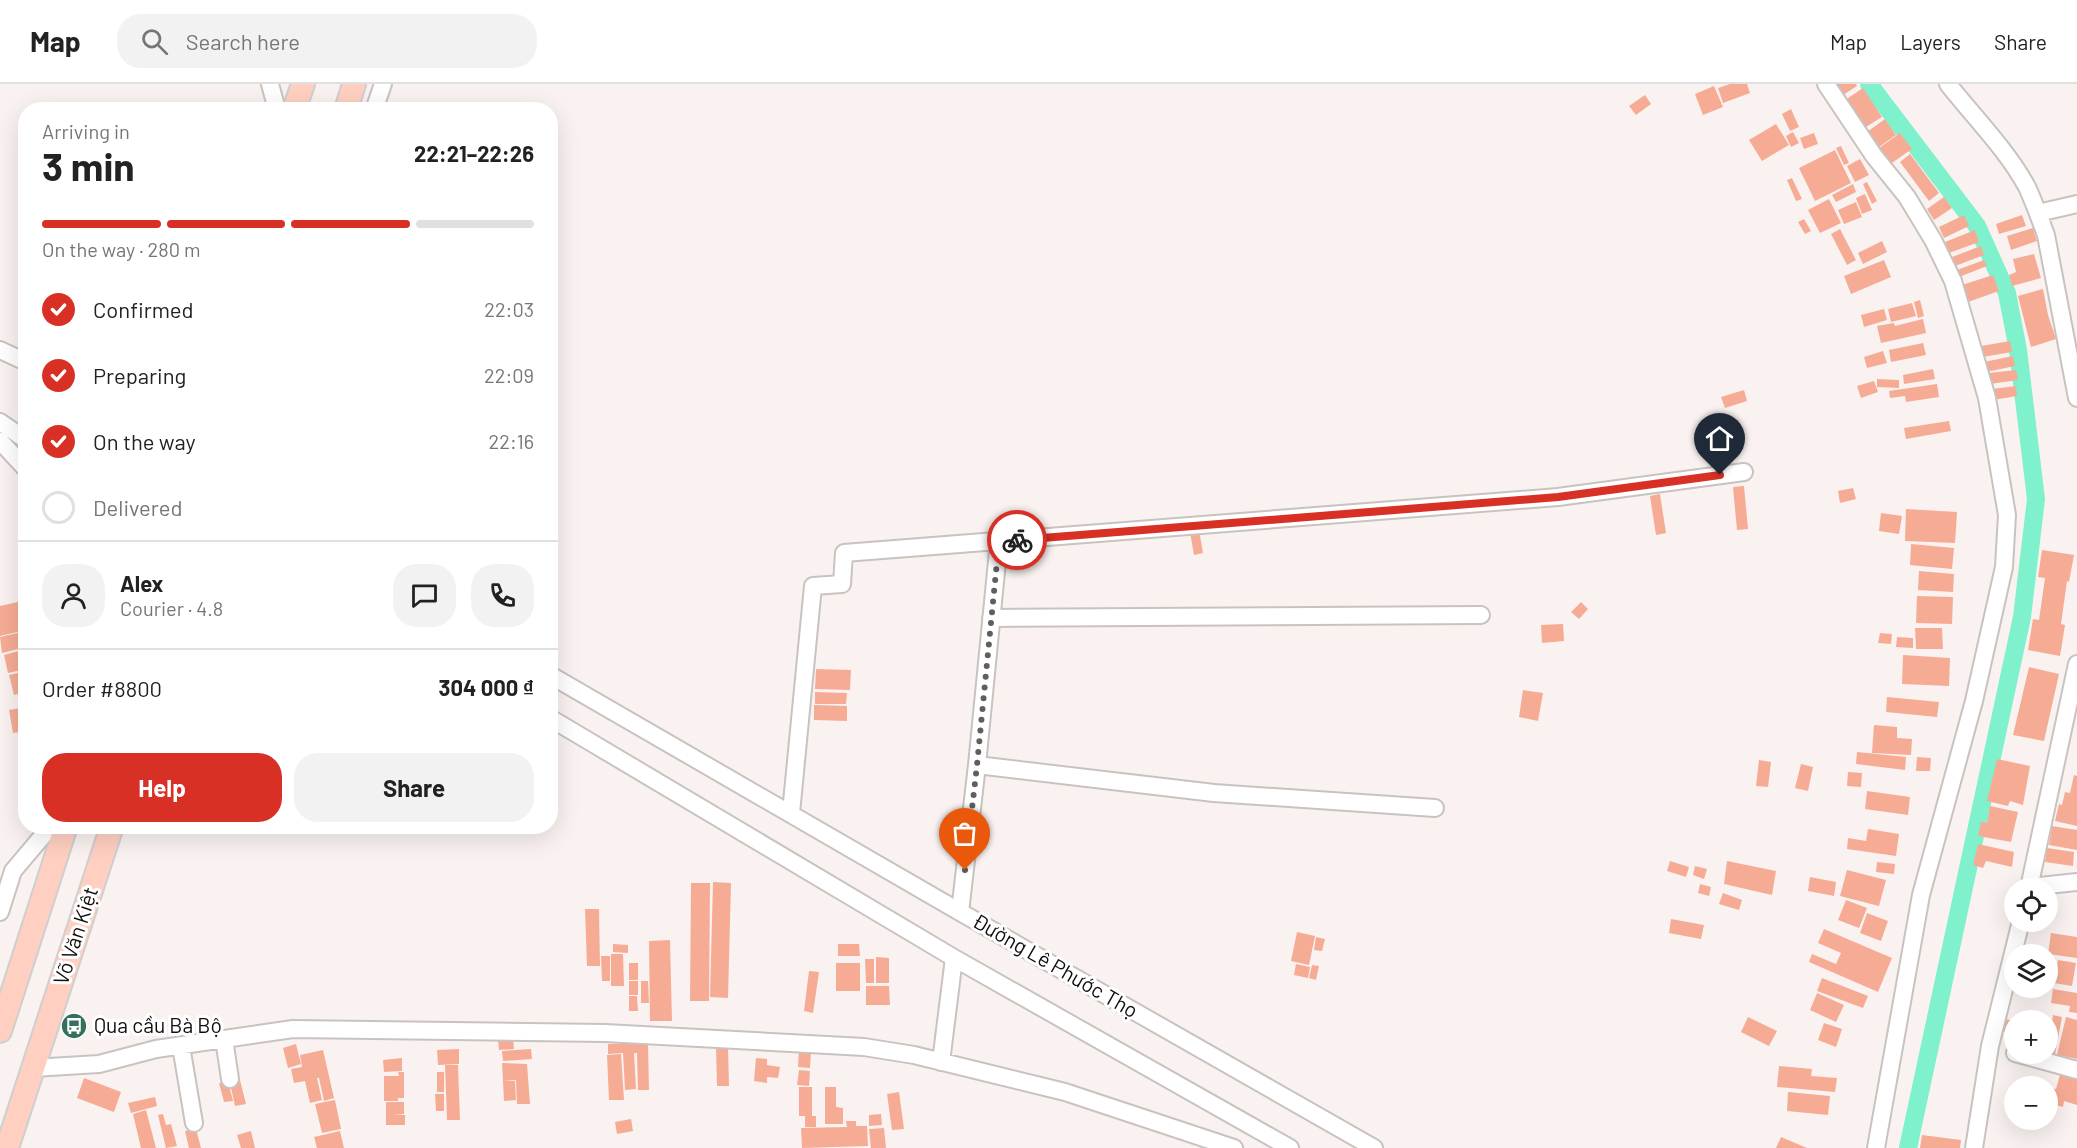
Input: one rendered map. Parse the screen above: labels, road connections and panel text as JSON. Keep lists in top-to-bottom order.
{
  "streets": {
    "main road": ["Võ Văn Kiệt"],
    "street": ["Đường Lê Phước Thọ"]
  },
  "places": {
    "bus stop": ["Qua cầu Bà Bộ"]
  },
  "page": {
    "header": "Map",
    "search": "Search here",
    "nav": ["Map", "Layers", "Share"],
    "heading": ["3 min", "Arriving in", "22:21–22:26"],
    "panel": [
      "Alex",
      "Courier · 4.8",
      "Order #8800",
      "304 000 ₫"
    ],
    "bar": "On the way · 280 m",
    "list": [
      ["Confirmed", "22:03"],
      ["Preparing", "22:09"],
      ["On the way", "22:16"],
      "Delivered"
    ],
    "buttons": ["Help", "Share"],
    "map_buttons": ["+", "−"]
  }
}
